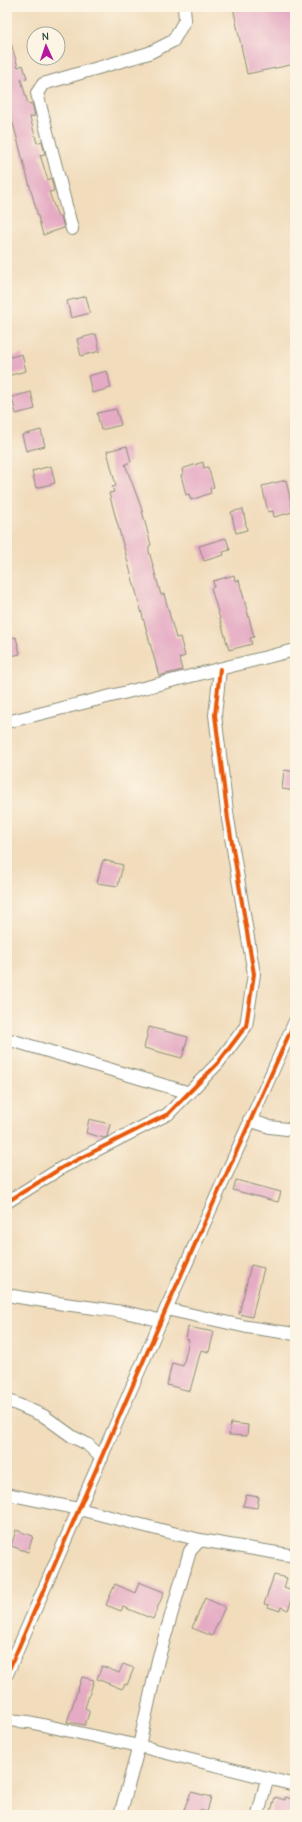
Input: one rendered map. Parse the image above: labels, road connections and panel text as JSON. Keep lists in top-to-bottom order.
{
  "north": "top"
}
